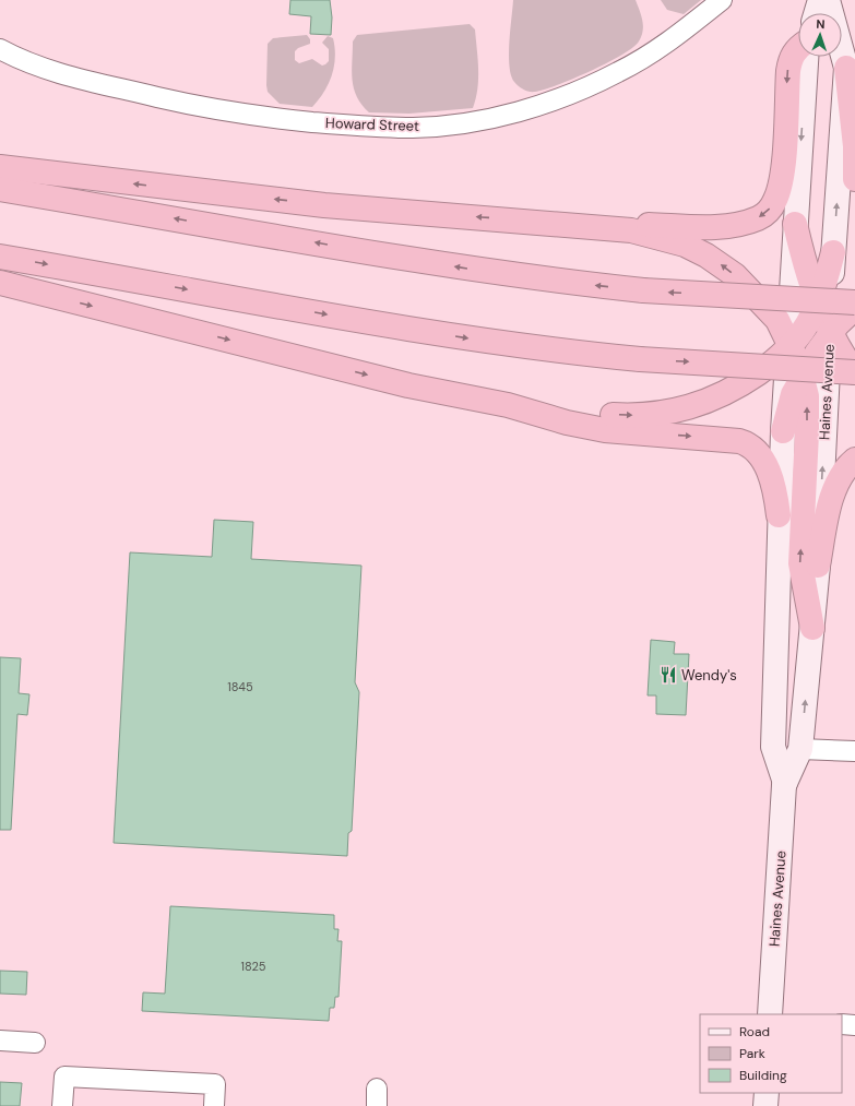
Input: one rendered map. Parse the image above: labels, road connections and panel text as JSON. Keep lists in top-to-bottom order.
{
  "streets": {
    "main road": ["Haines Avenue"],
    "street": ["Howard Street"]
  },
  "places": {
    "restaurant": ["Wendy's"]
  },
  "house_numbers": ["1845", "1825"],
  "legend": ["Road", "Park", "Building"],
  "north": "top"
}
